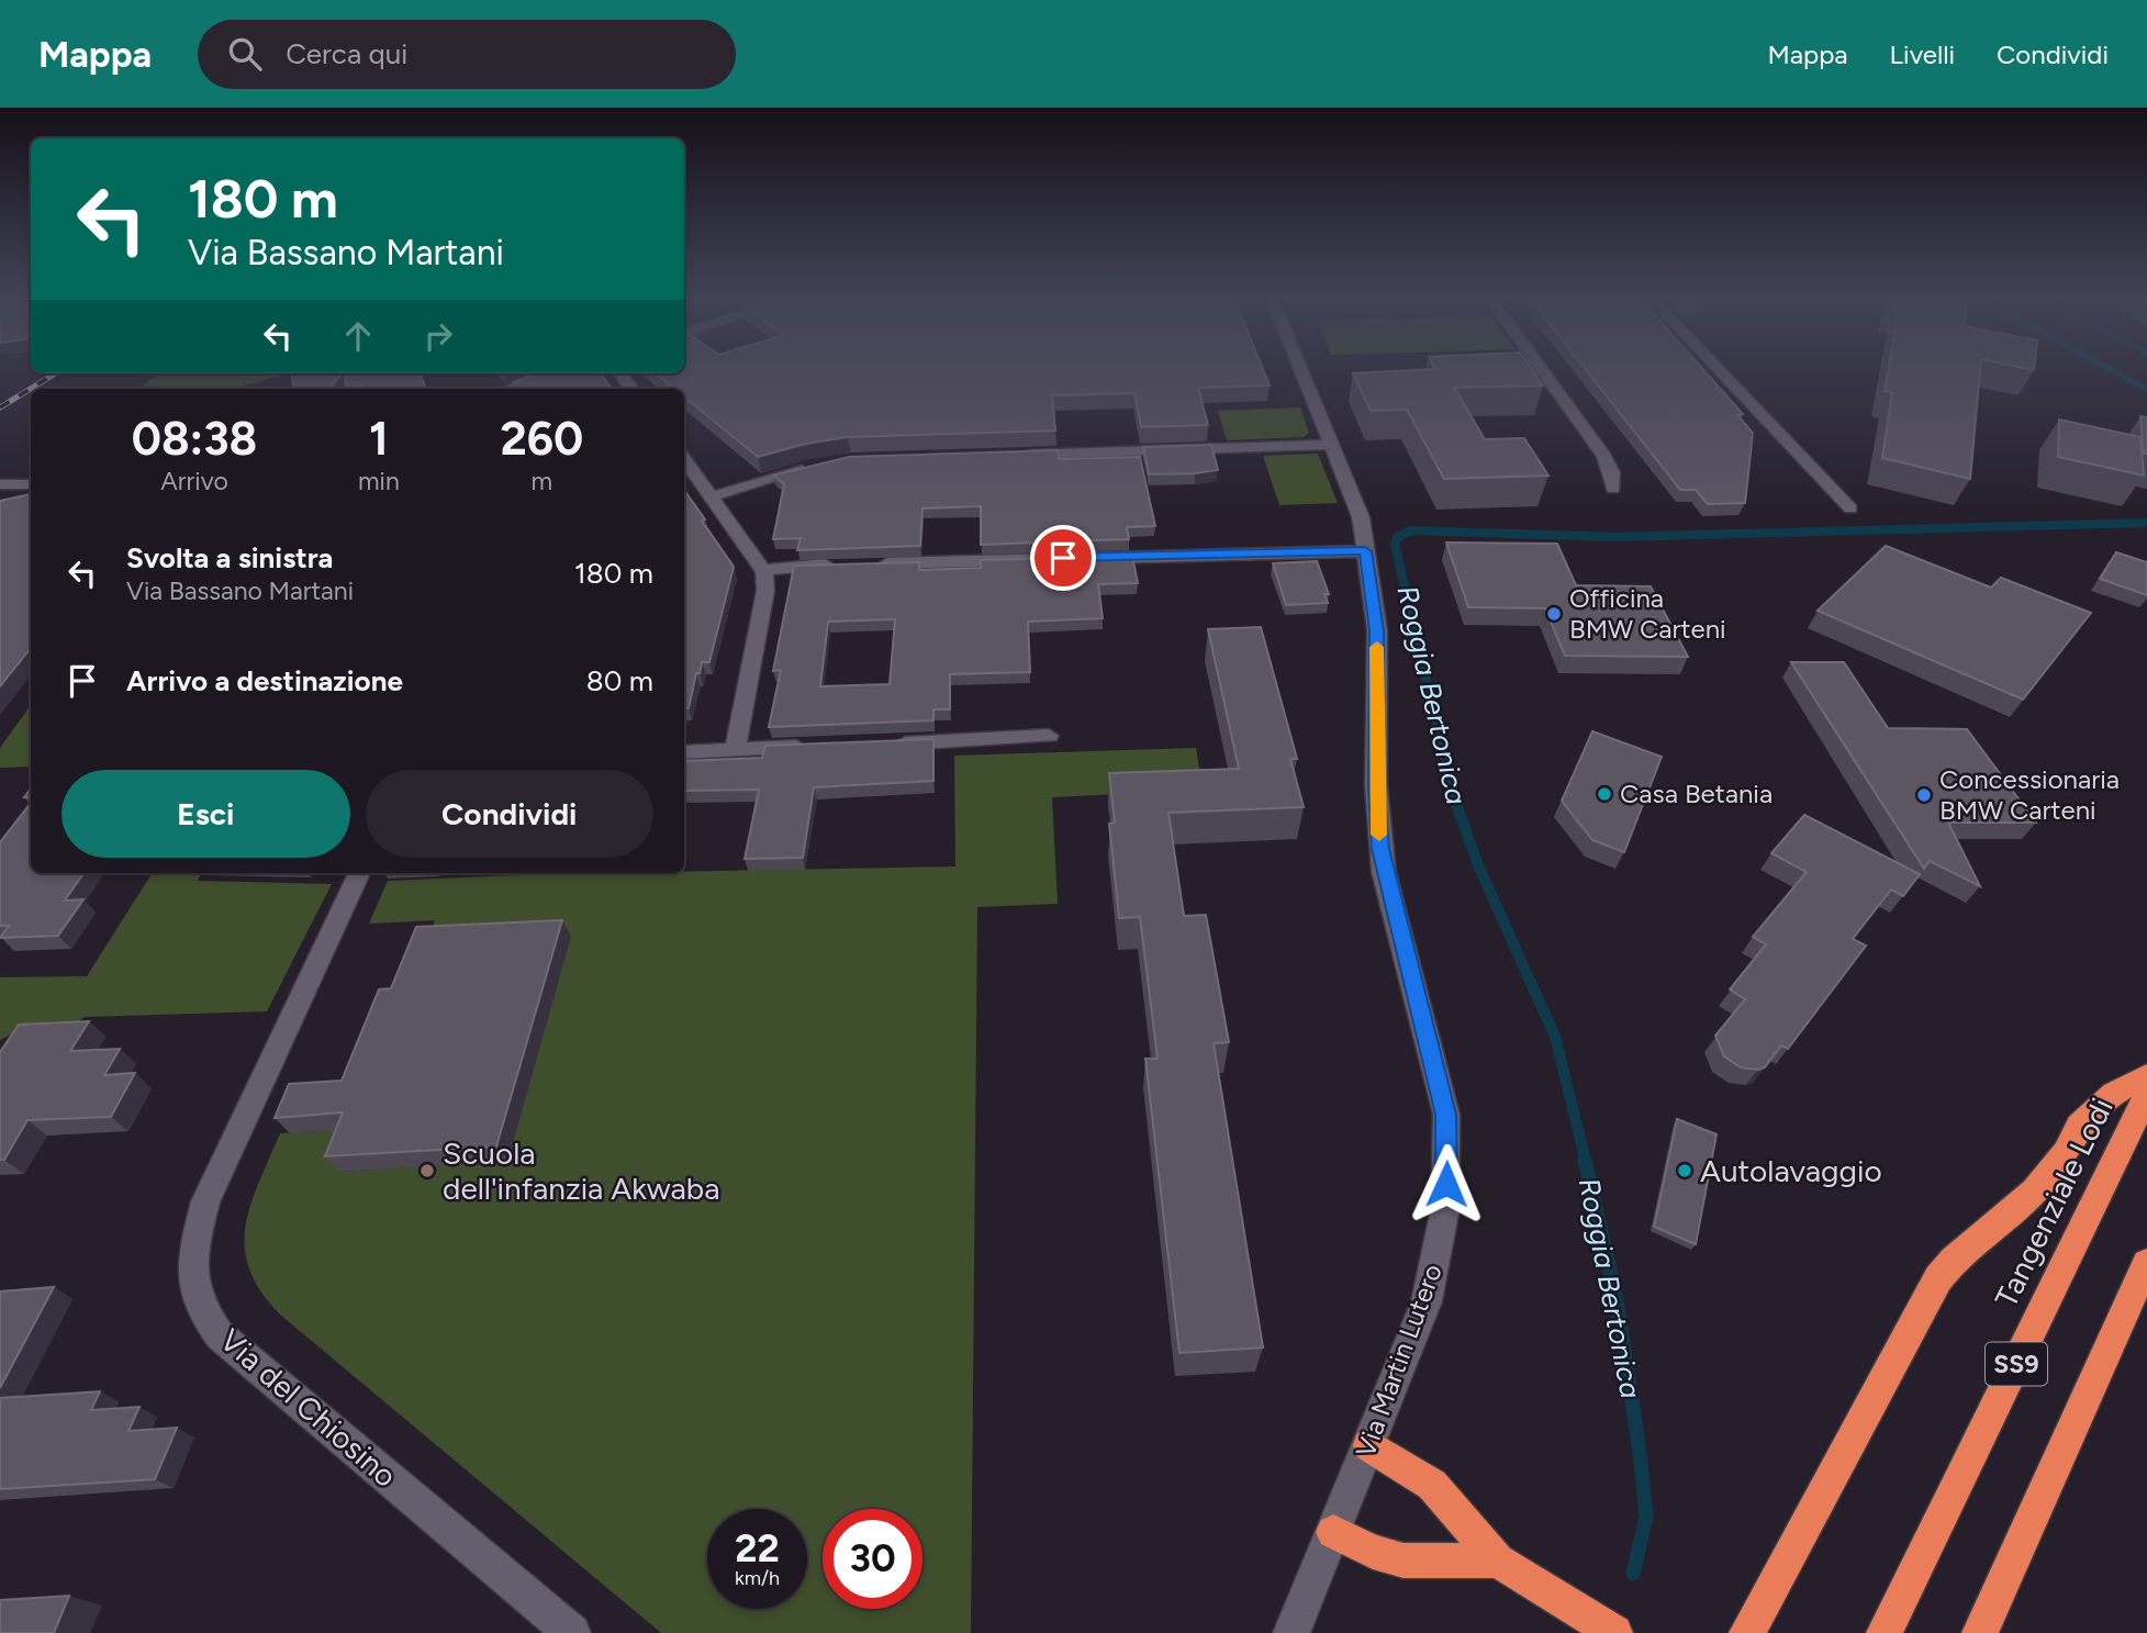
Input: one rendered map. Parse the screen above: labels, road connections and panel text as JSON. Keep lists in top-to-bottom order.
{
  "streets": {
    "highway": ["Tangenziale Lodi", "SS9"],
    "street": ["Via Martin Lutero", "Via del Chiosino"]
  },
  "water": ["Roggia Bertonica"],
  "places": [
    "Officina BMW Carteni",
    "Casa Betania",
    "Concessionaria BMW Carteni",
    "Scuola dell'infanzia Akwaba",
    "Autolavaggio"
  ],
  "page": {
    "header": "Mappa",
    "search": "Cerca qui",
    "nav": ["Mappa", "Livelli", "Condividi"],
    "turn": ["180 m", "Via Bassano Martani"],
    "eta": [
      "08:38",
      "Arrivo",
      "1",
      "min",
      "260",
      "m"
    ],
    "list": [
      {
        "name": "Svolta a sinistra",
        "note": "Via Bassano Martani",
        "value": "180 m"
      },
      {
        "name": "Arrivo a destinazione",
        "value": "80 m"
      }
    ],
    "buttons": ["Esci", "Condividi"],
    "speed": "22 km/h",
    "limit": "30"
  }
}
